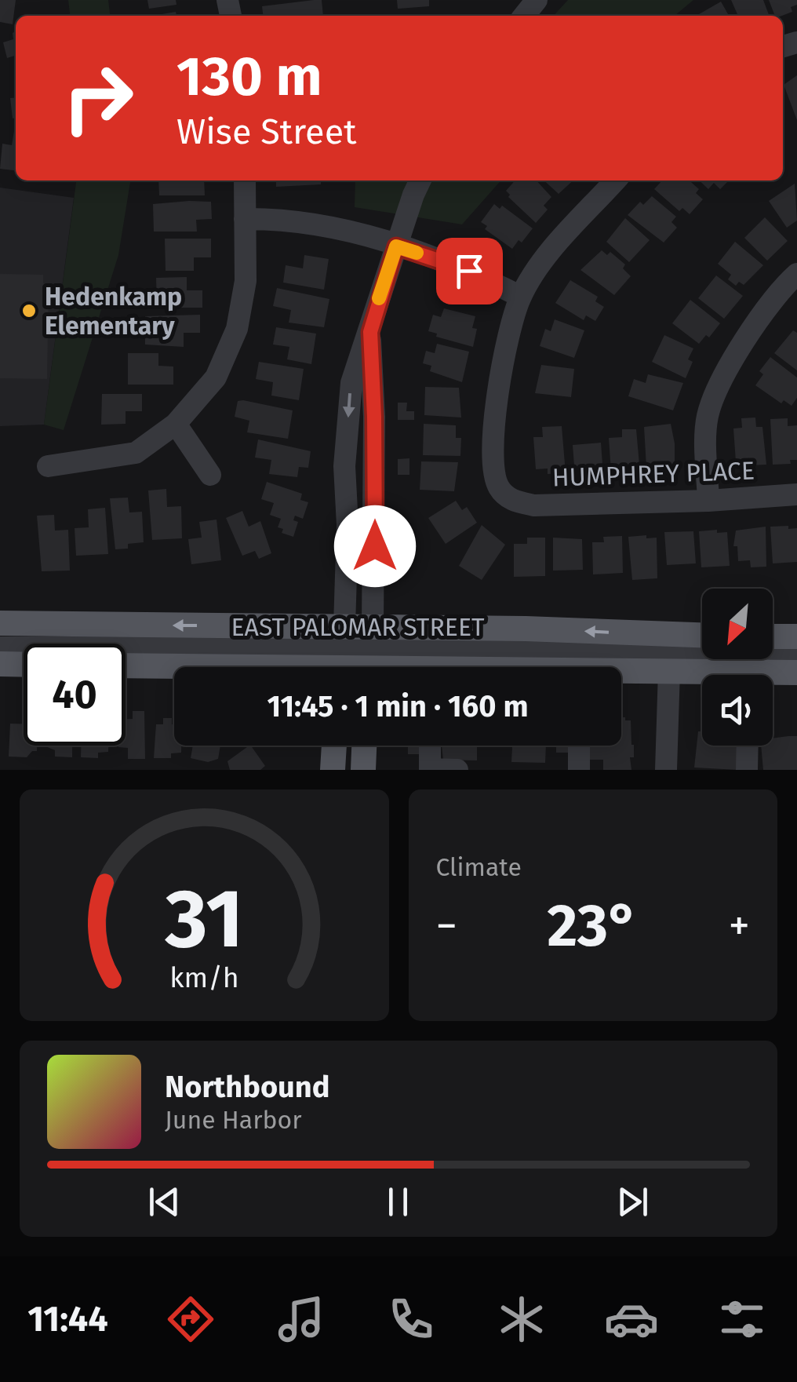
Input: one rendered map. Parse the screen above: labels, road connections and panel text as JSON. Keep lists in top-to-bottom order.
{
  "streets": {
    "main road": ["EAST PALOMAR STREET"],
    "street": ["HUMPHREY PLACE"]
  },
  "places": ["Hedenkamp Elementary"],
  "north": "bottom left",
  "page": {
    "turn": ["130 m", "Wise Street"],
    "limit": "40",
    "trip": "11:45 · 1 min · 160 m",
    "tile": "Climate",
    "heat": ["−", "23°", "+"],
    "song": ["Northbound", "June Harbor"],
    "tabs": "11:44",
    "gauge": ["31", "km/h"]
  }
}
